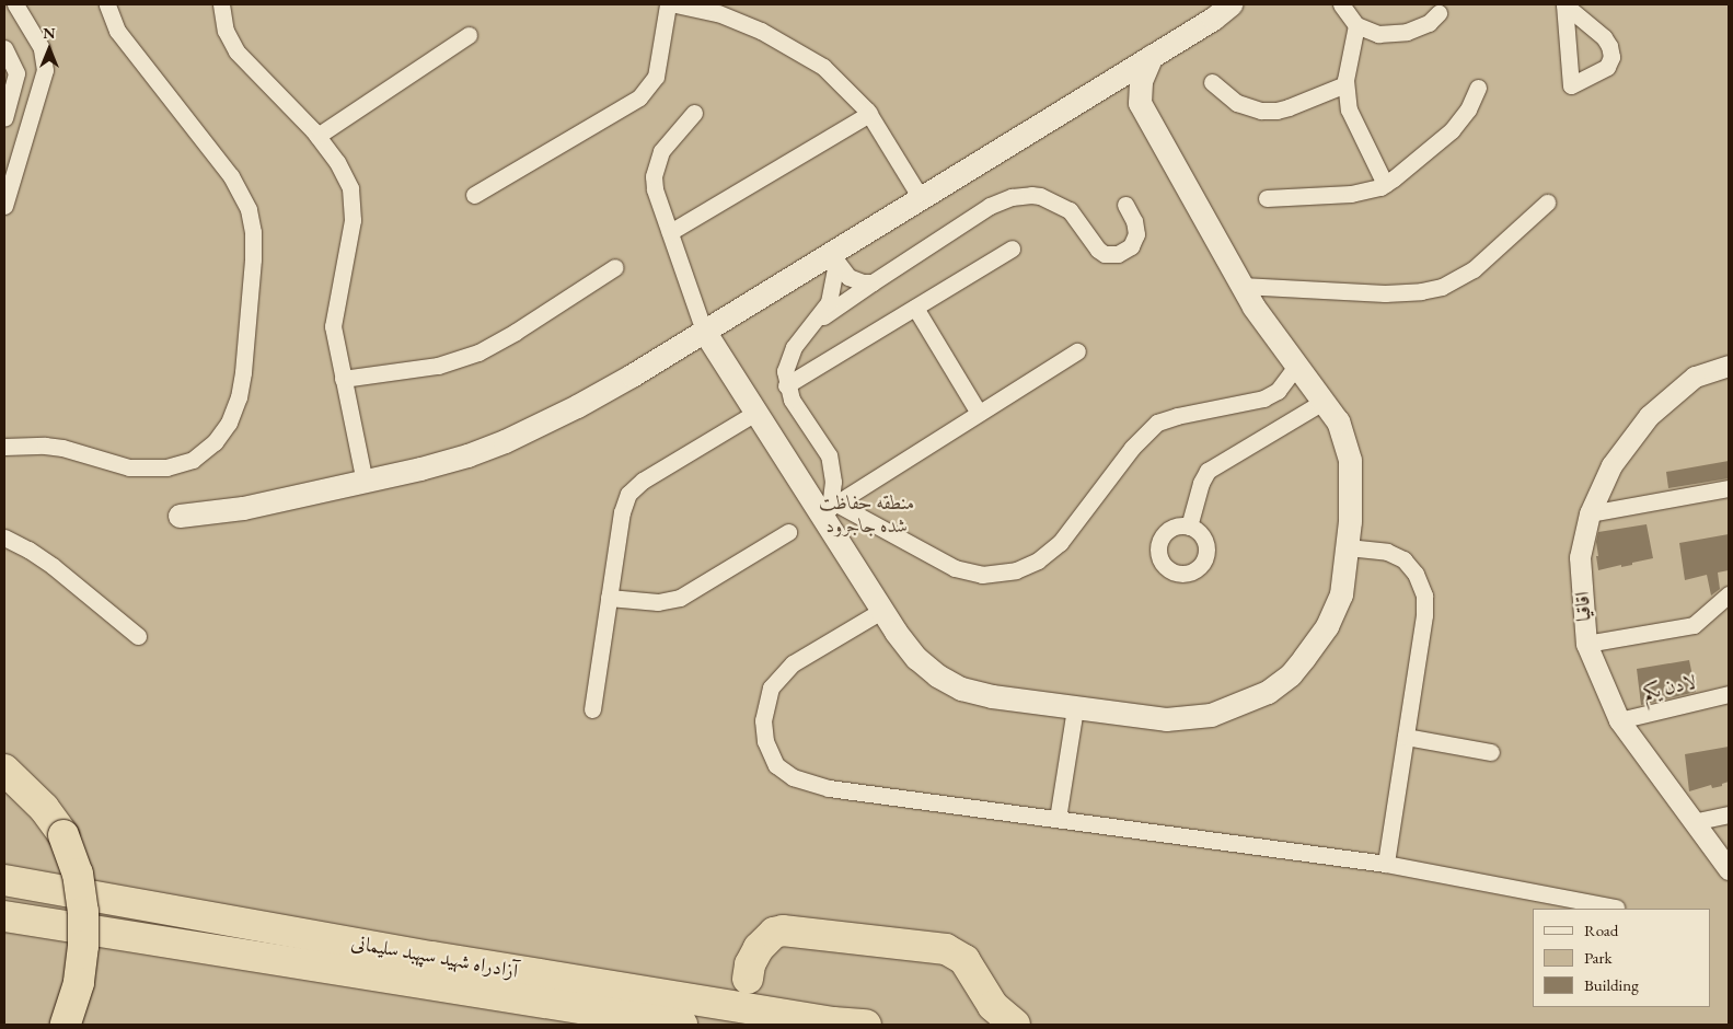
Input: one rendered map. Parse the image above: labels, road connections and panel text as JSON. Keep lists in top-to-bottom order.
{
  "streets": {
    "highway": ["آزادراه شهید سپهبد سلیمانی"],
    "street": ["اقاقیا", "لادن یکم"]
  },
  "crossings": [
    ["اقاقیا", "لادن یکم"]
  ],
  "parks": ["منطقه حفاظت شده جاجرود"],
  "legend": ["Road", "Park", "Building"],
  "north": "top"
}
